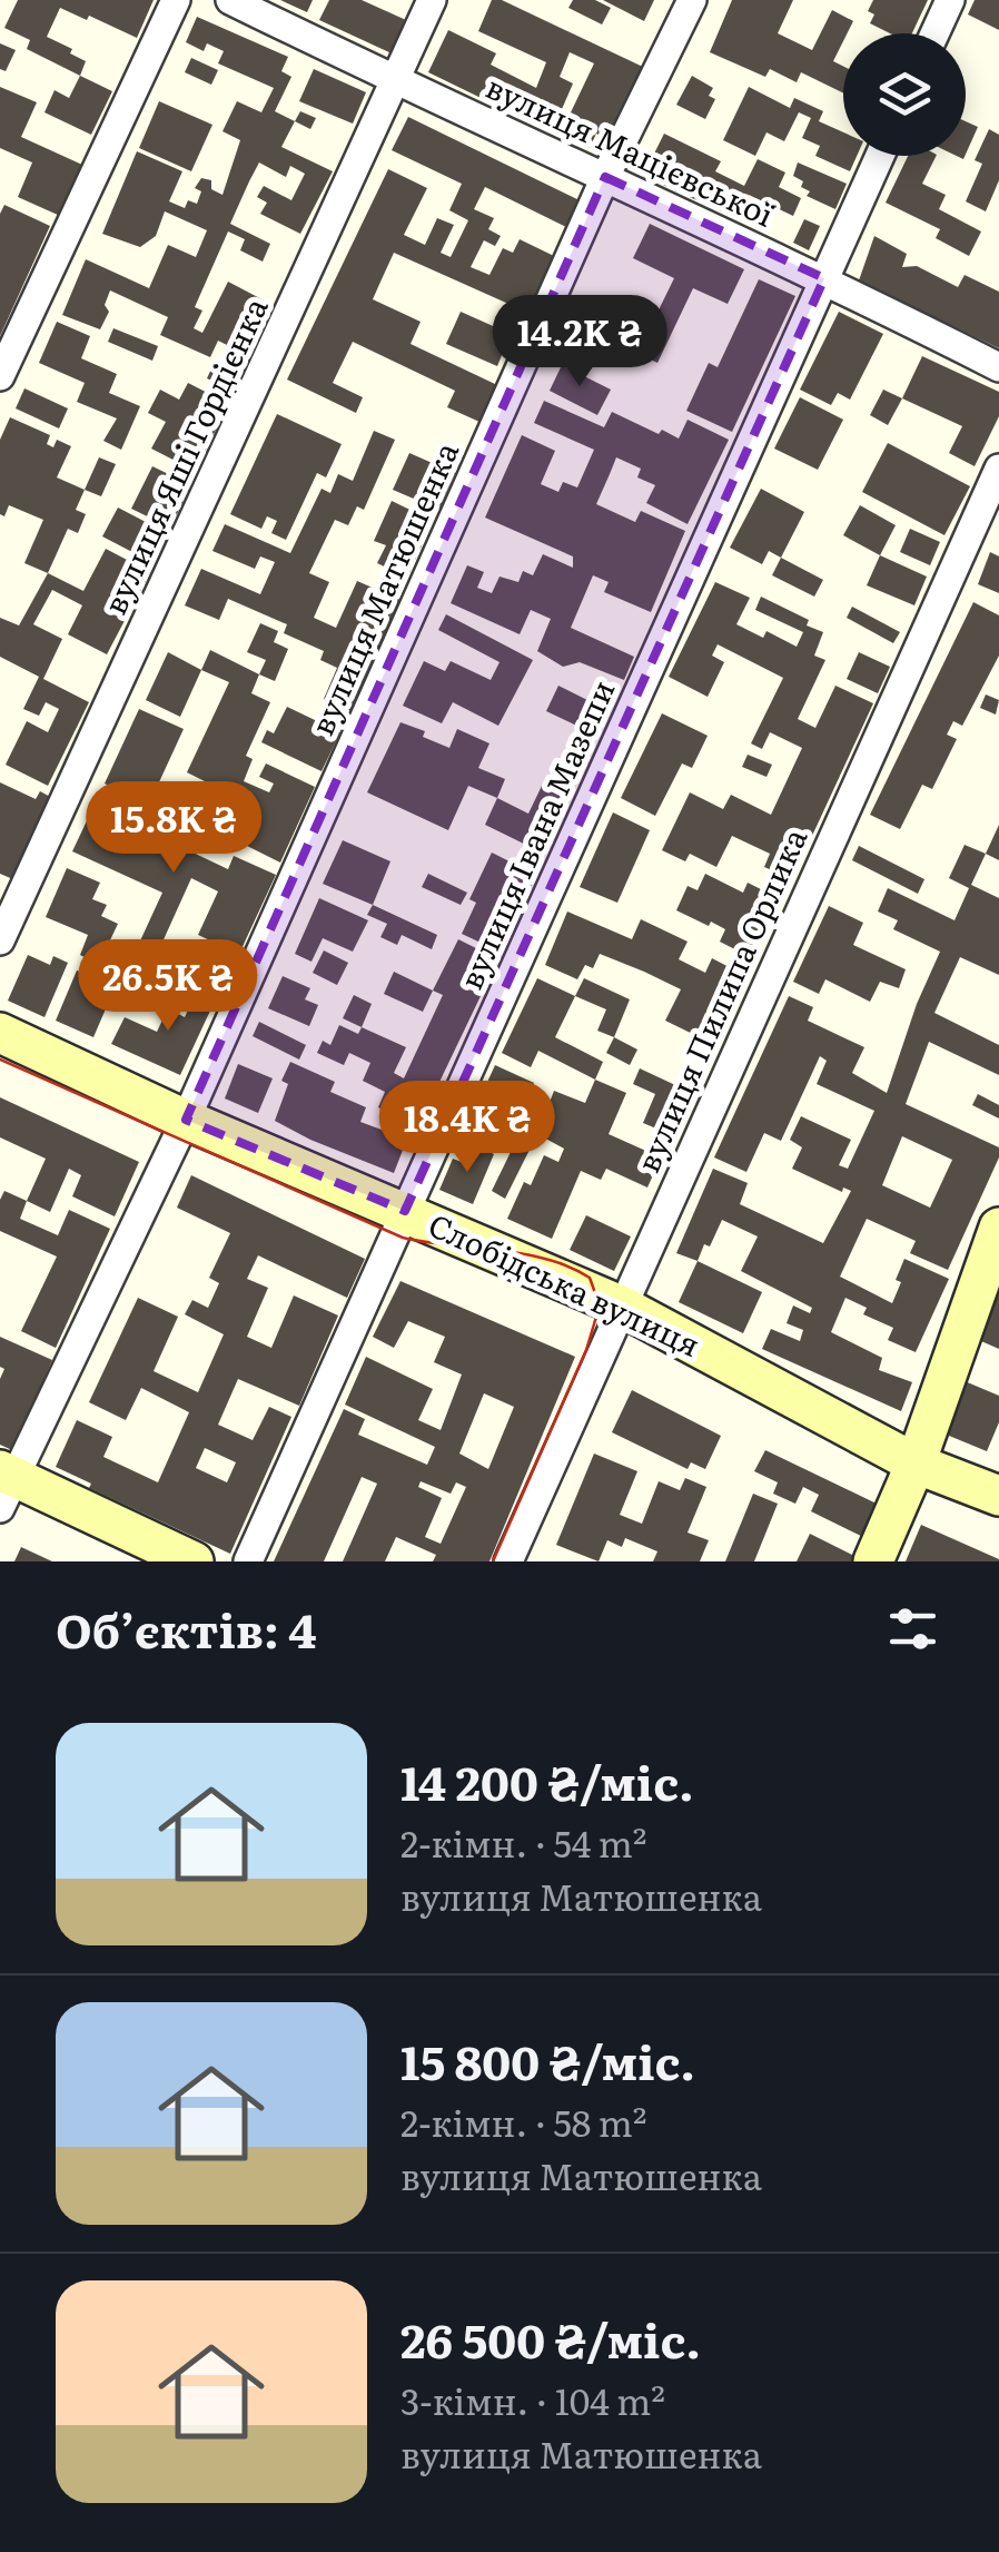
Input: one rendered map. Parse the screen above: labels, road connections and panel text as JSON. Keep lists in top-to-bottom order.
{
  "streets": {
    "main road": ["Слобідська вулиця"],
    "street": [
      "вулиця Мацієвської",
      "вулиця Яші Гордієнка",
      "вулиця Матюшенка",
      "вулиця Івана Мазепи",
      "вулиця Пилипа Орлика"
    ]
  },
  "crossings": [
    ["вулиця Мацієвської", "вулиця Яші Гордієнка"],
    ["вулиця Мацієвської", "вулиця Матюшенка"],
    ["вулиця Мацієвської", "вулиця Івана Мазепи"],
    ["вулиця Матюшенка", "Слобідська вулиця"],
    ["вулиця Івана Мазепи", "Слобідська вулиця"],
    ["вулиця Пилипа Орлика", "Слобідська вулиця"]
  ],
  "page": {
    "price": [
      "14.2K ₴",
      "15.8K ₴",
      "26.5K ₴",
      "18.4K ₴"
    ],
    "heading": "Об’єктів: 4",
    "list": [
      {
        "name": "14 200 ₴/міс.",
        "note": "2-кімн. · 54 m² · вулиця Матюшенка"
      },
      {
        "name": "15 800 ₴/міс.",
        "note": "2-кімн. · 58 m² · вулиця Матюшенка"
      },
      {
        "name": "26 500 ₴/міс.",
        "note": "3-кімн. · 104 m² · вулиця Матюшенка"
      }
    ]
  }
}
